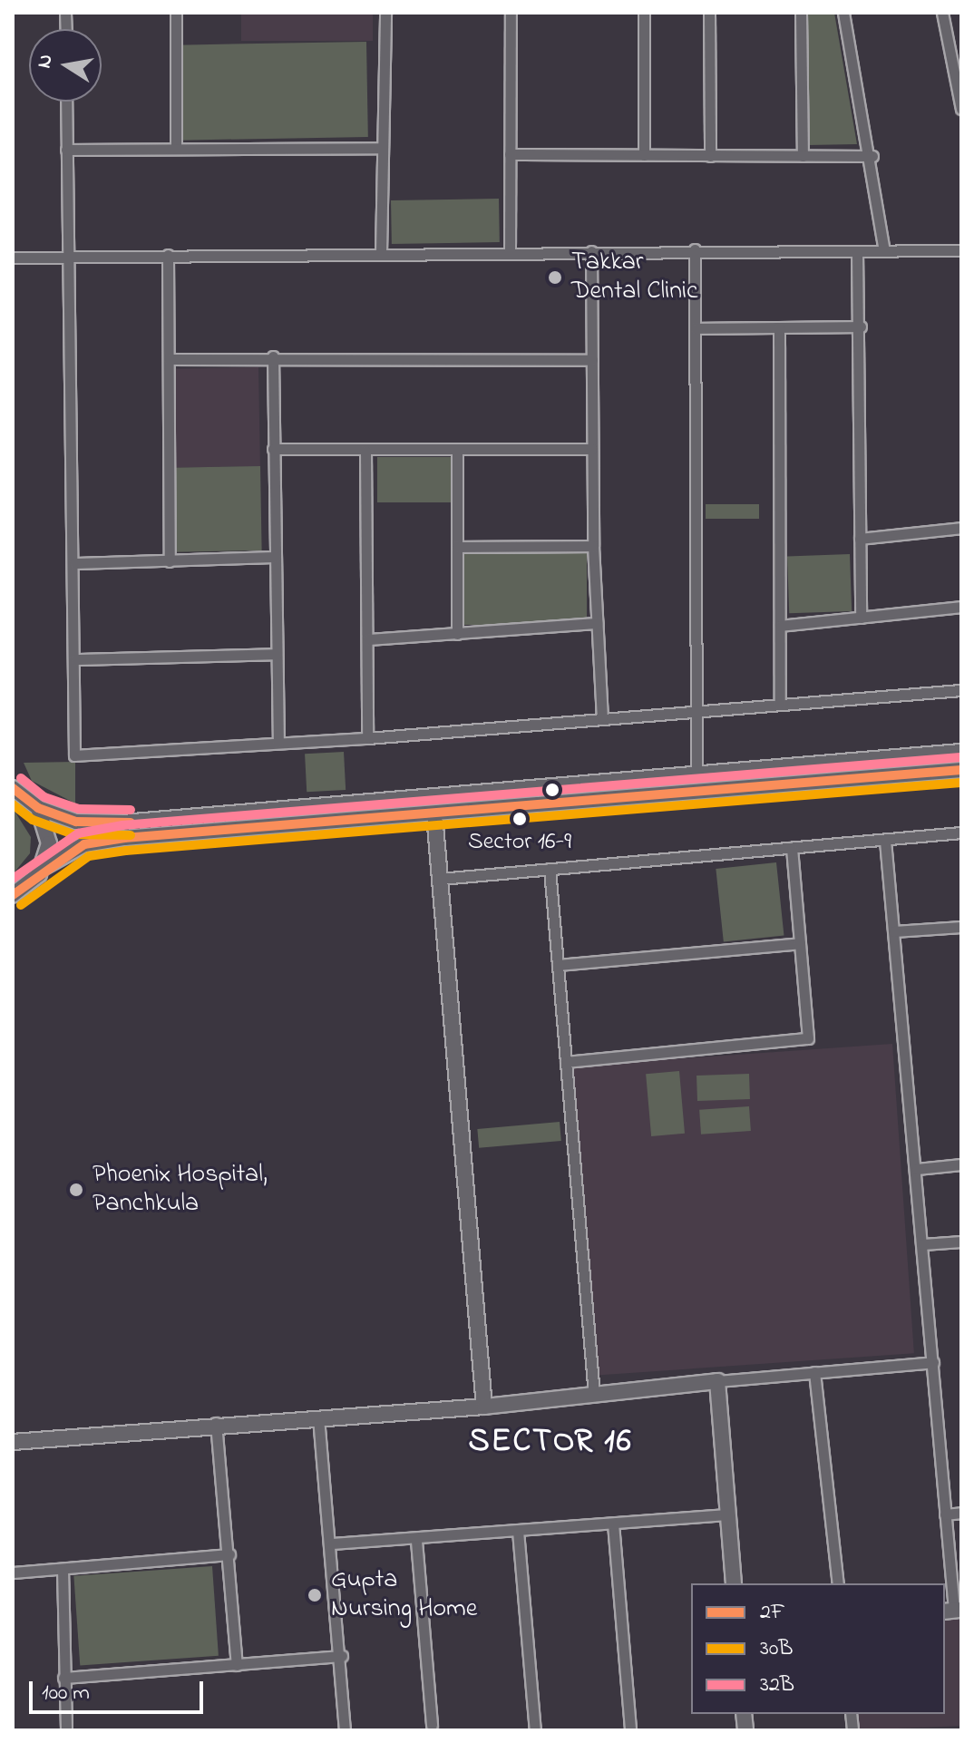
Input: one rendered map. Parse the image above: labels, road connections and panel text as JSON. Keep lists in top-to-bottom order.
{
  "districts": ["SECTOR 16"],
  "places": [
    "Takkar Dental Clinic",
    "Sector 16-9",
    "Phoenix Hospital, Panchkula",
    "Gupta Nursing Home"
  ],
  "lines": ["transit line 32B", "transit line 2F", "transit line 30B"],
  "legend": ["2F", "30B", "32B"],
  "scale_bar": "100 m",
  "north": "left"
}
